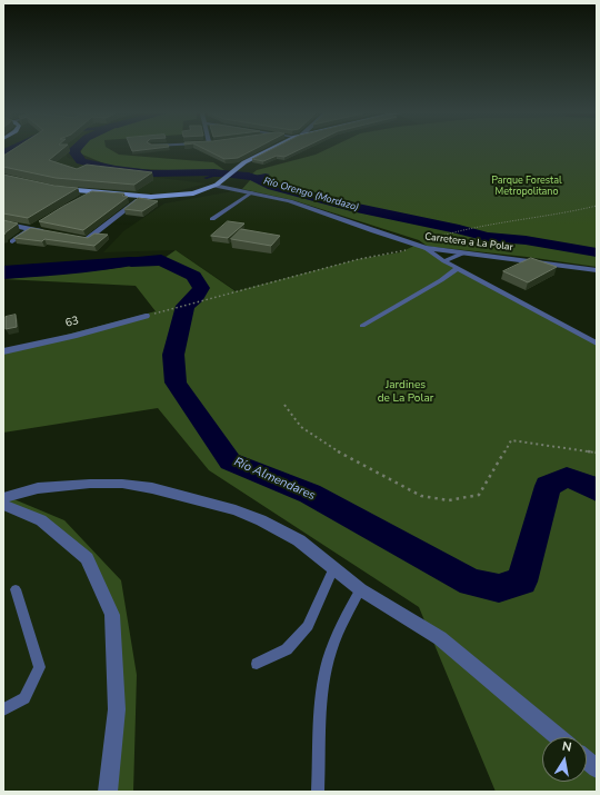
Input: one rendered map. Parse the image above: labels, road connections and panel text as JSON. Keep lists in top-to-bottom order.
{
  "streets": {
    "street": ["Carretera a La Polar", "63"]
  },
  "water": ["Río Orengo (Mordazo)", "Río Almendares"],
  "parks": ["Parque Forestal Metropolitano", "Jardines de La Polar"],
  "north": "top"
}
